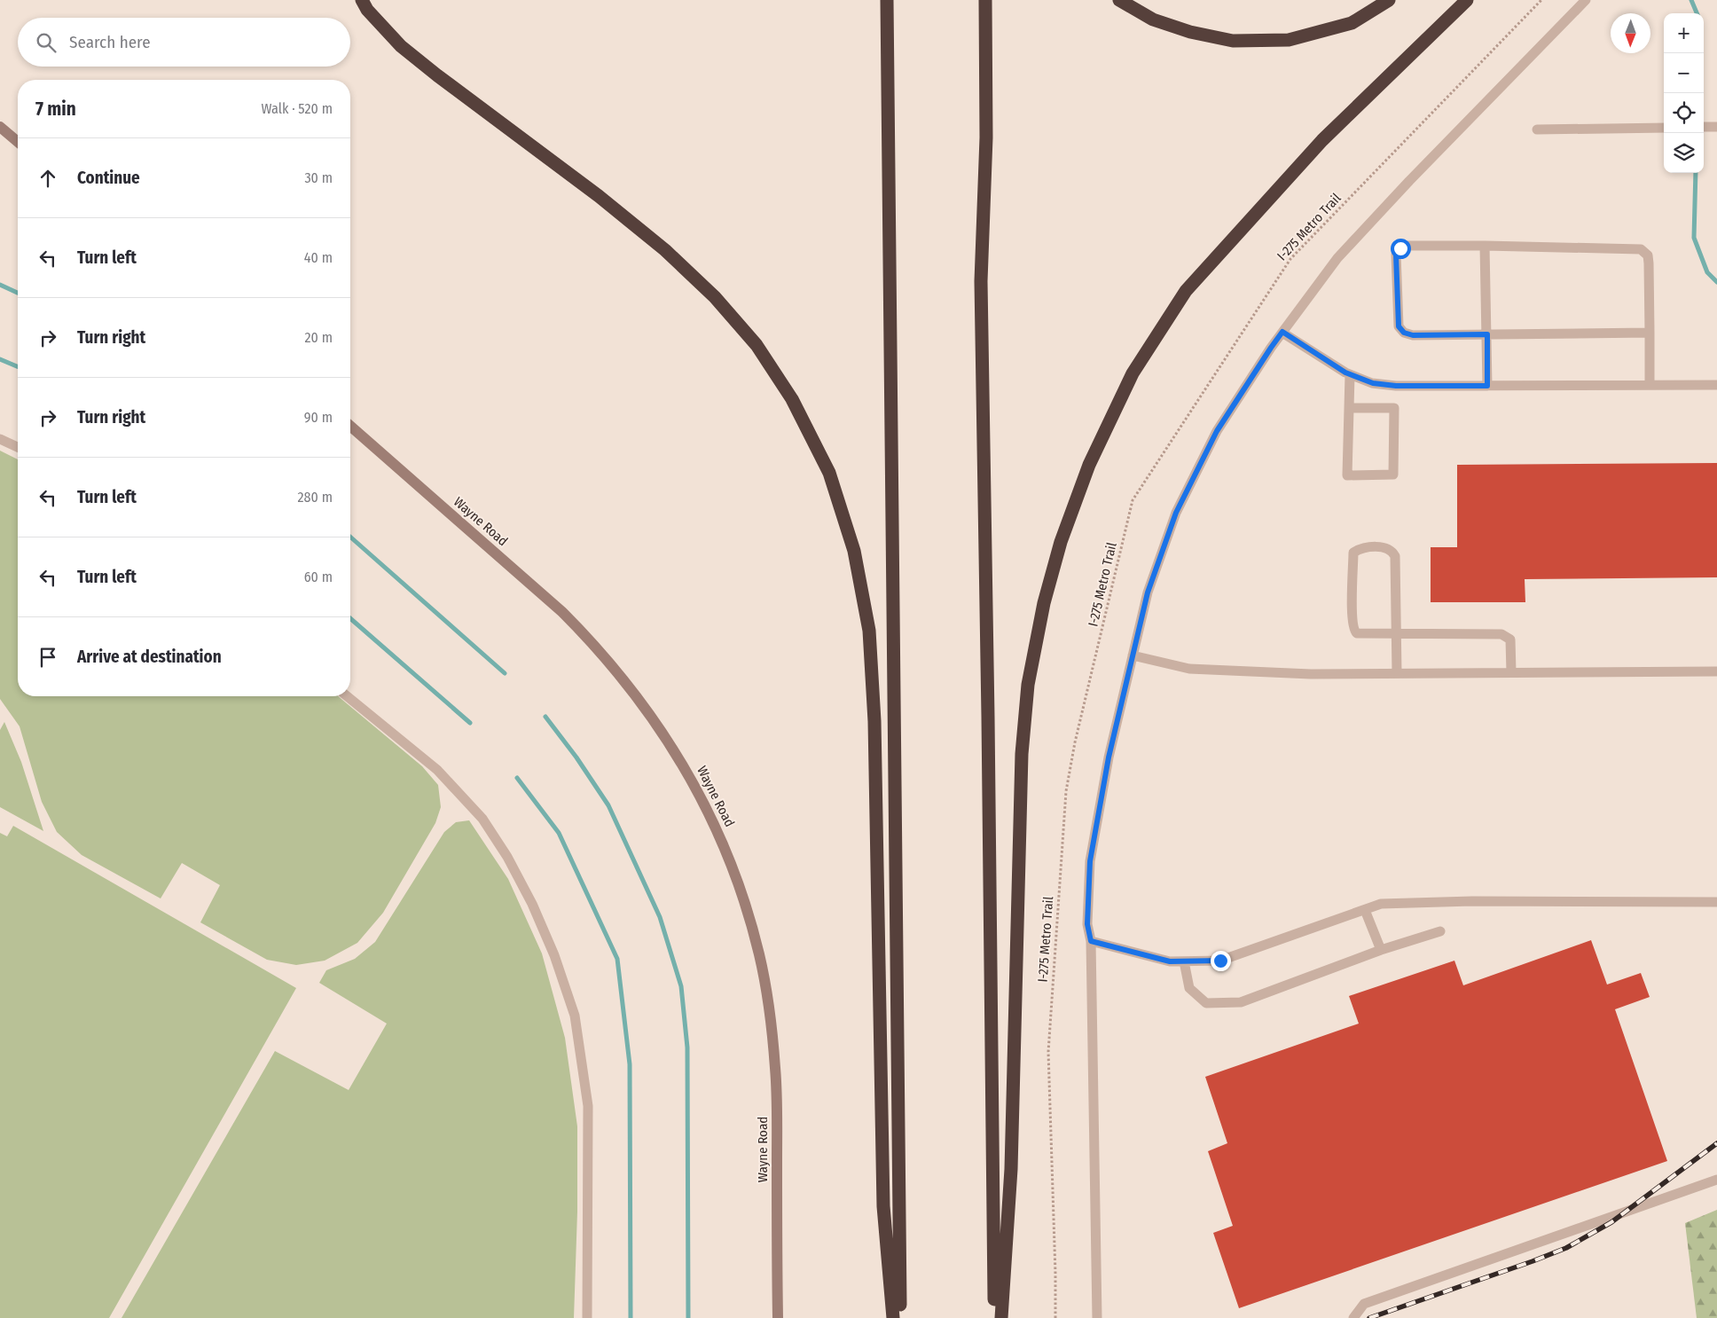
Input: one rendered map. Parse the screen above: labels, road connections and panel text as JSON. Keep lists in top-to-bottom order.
{
  "streets": {
    "main road": ["Wayne Road"],
    "path": ["I-275 Metro Trail"]
  },
  "north": "bottom",
  "page": {
    "map_buttons": ["+", "−"],
    "search": "Search here",
    "heading": ["7 min", "Walk · 520 m"],
    "list": [
      ["Continue", "30 m"],
      ["Turn left", "40 m"],
      ["Turn right", "20 m"],
      ["Turn right", "90 m"],
      ["Turn left", "280 m"],
      ["Turn left", "60 m"],
      "Arrive at destination"
    ]
  }
}
